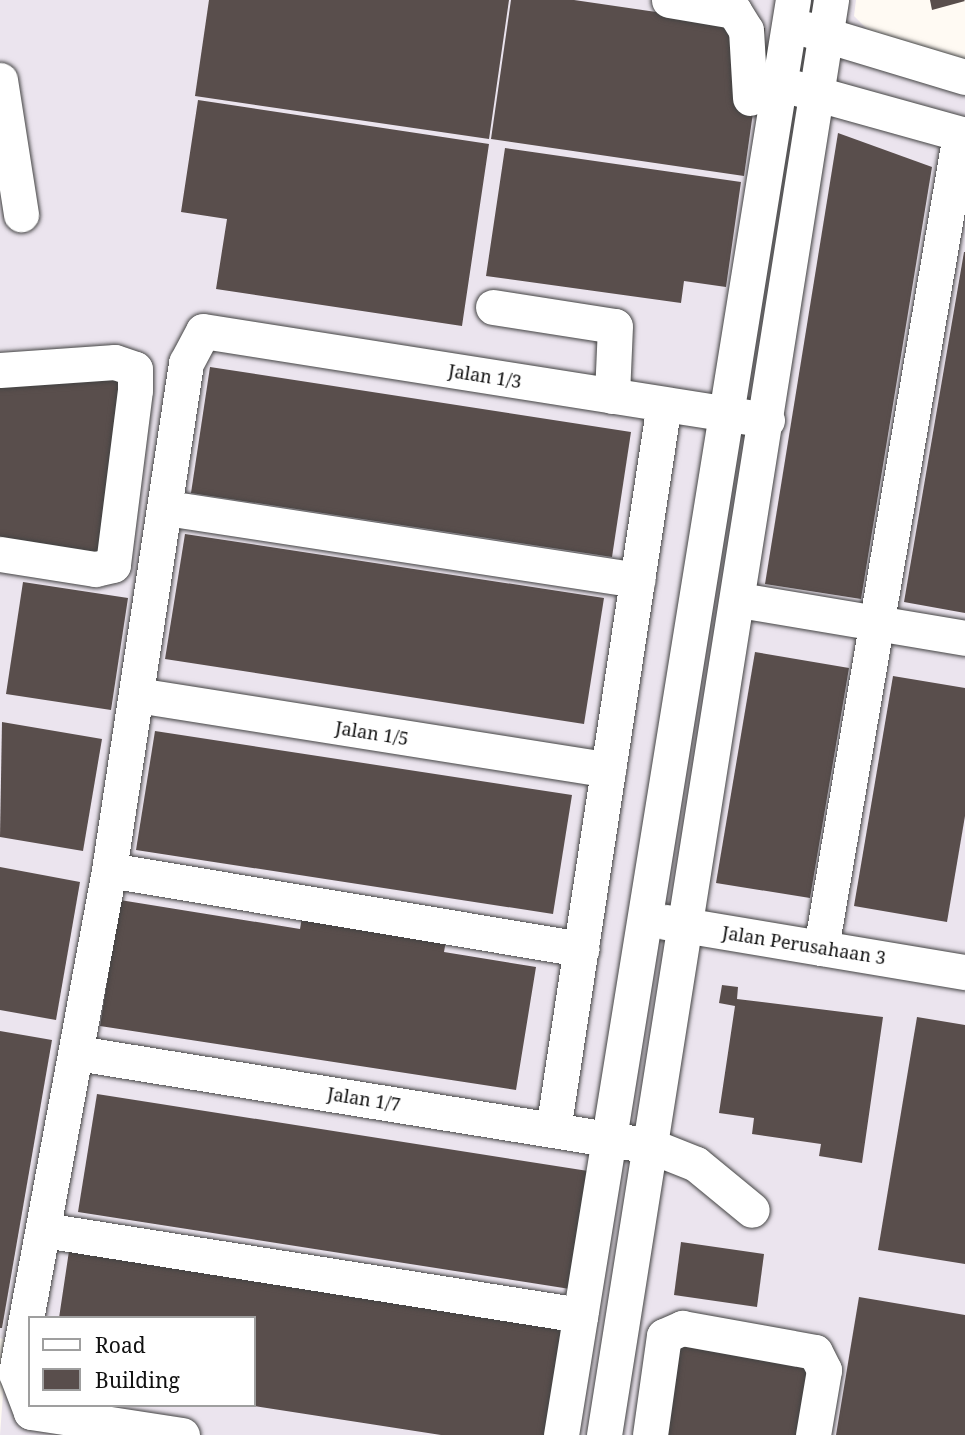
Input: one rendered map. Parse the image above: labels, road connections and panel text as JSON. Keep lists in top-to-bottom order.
{
  "streets": {
    "street": [
      "Jalan 1/3",
      "Jalan 1/5",
      "Jalan Perusahaan 3",
      "Jalan 1/7"
    ]
  },
  "legend": ["Road", "Building"]
}
